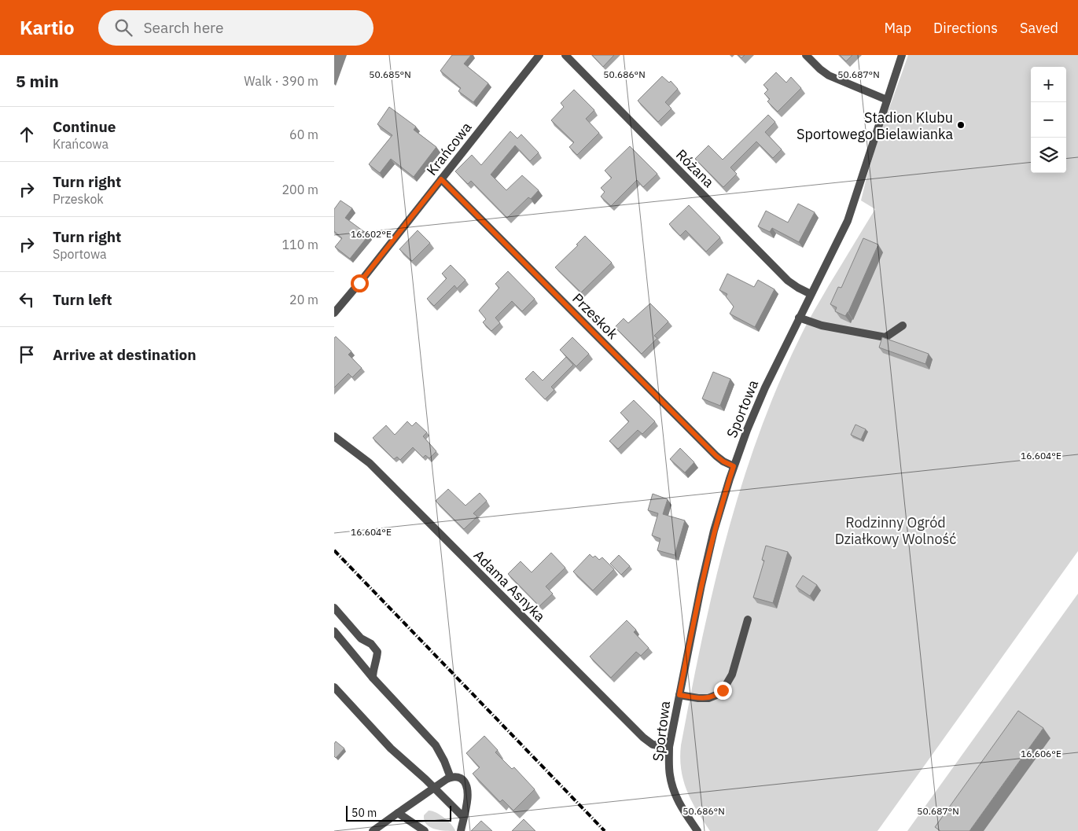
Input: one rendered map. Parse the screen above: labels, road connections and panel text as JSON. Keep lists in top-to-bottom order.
{
  "streets": {
    "street": [
      "Krańcowa",
      "Różana",
      "Przeskok",
      "Sportowa",
      "Adama Asnyka"
    ]
  },
  "crossings": [
    ["Krańcowa", "Przeskok"],
    ["Różana", "Sportowa"],
    ["Przeskok", "Sportowa"],
    ["Sportowa", "Adama Asnyka"]
  ],
  "parks": ["Rodzinny Ogród Działkowy Wolność"],
  "places": ["Stadion Klubu Sportowego Bielawianka"],
  "scale_bar": "50 m",
  "page": {
    "header": "Kartio",
    "search": "Search here",
    "nav": ["Map", "Directions", "Saved"],
    "heading": ["5 min", "Walk · 390 m"],
    "map_buttons": ["+", "−"],
    "list": [
      ["Continue", "Krańcowa", "60 m"],
      ["Turn right", "Przeskok", "200 m"],
      ["Turn right", "Sportowa", "110 m"],
      ["Turn left", "20 m"],
      "Arrive at destination"
    ],
    "scale": "50 m"
  },
  "coordinates": [
    "50.685°N",
    "50.686°N",
    "50.687°N",
    "16.602°E",
    "16.604°E",
    "16.606°E"
  ]
}
